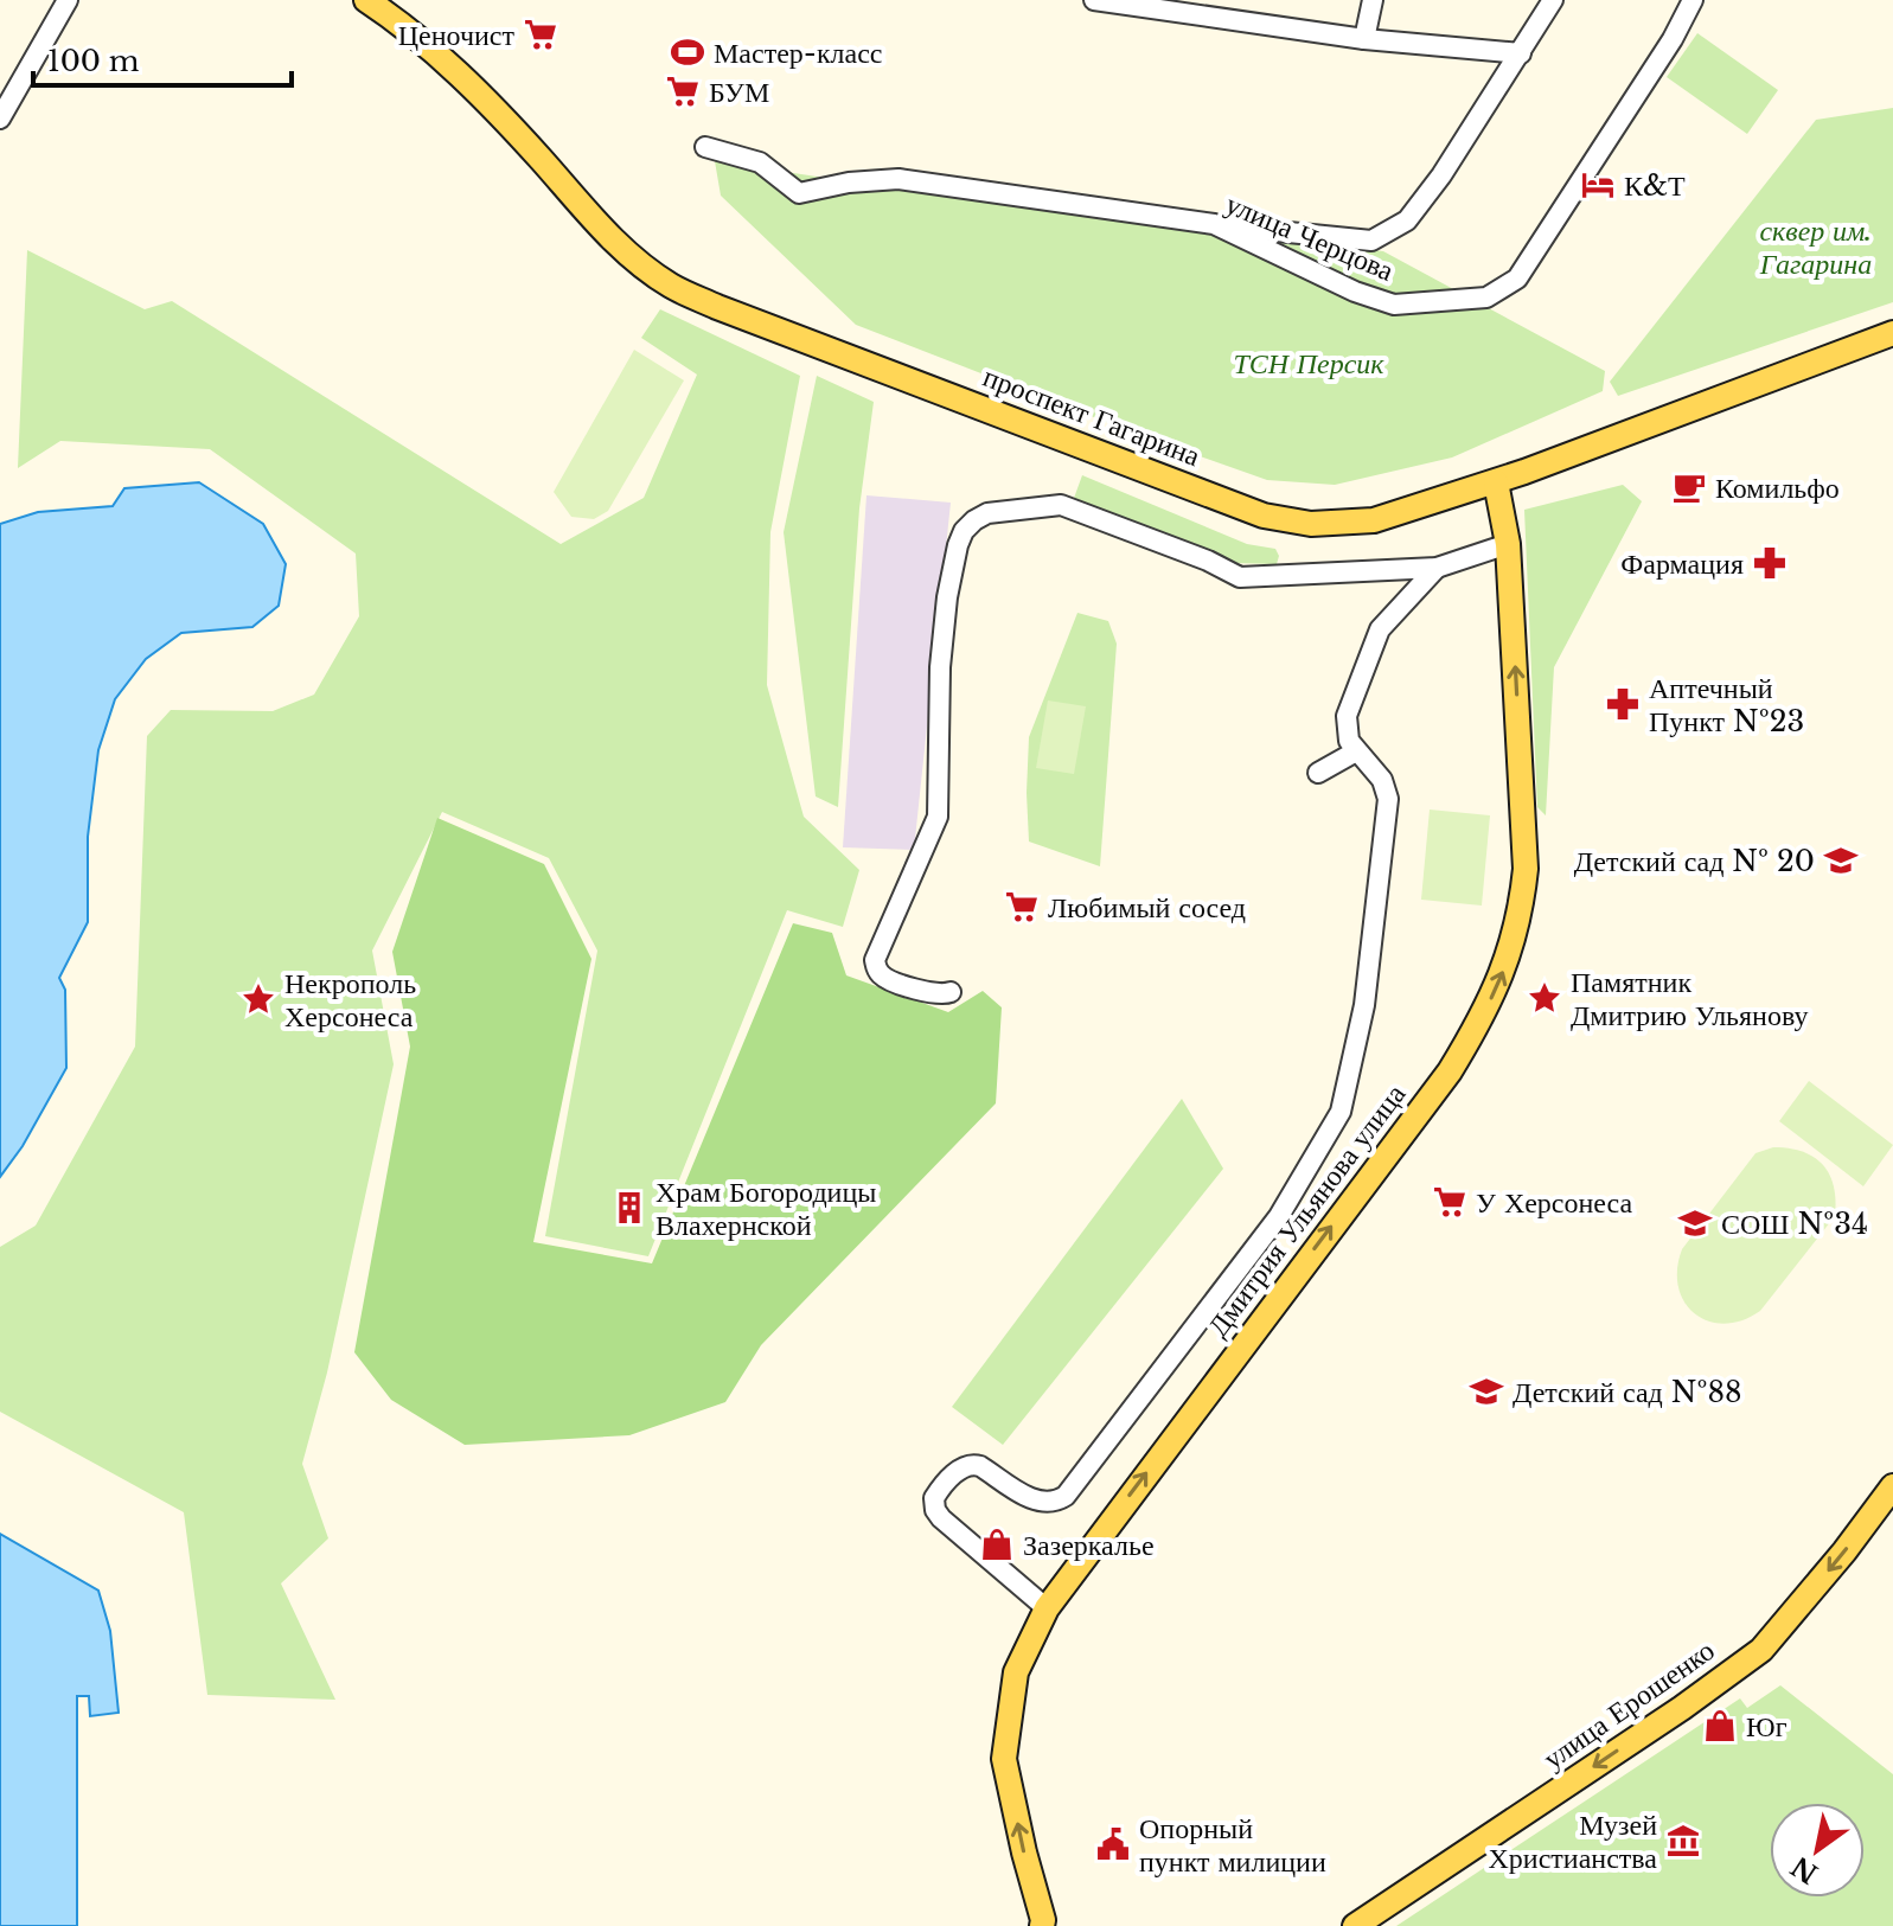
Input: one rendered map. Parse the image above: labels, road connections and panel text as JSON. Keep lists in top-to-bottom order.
{
  "streets": {
    "main road": ["проспект Гагарина", "Дмитрия Ульянова улица", "улица Ерошенко"],
    "street": ["улица Черцова"]
  },
  "crossings": [
    ["проспект Гагарина", "Дмитрия Ульянова улица"]
  ],
  "one_way": ["Дмитрия Ульянова улица", "улица Ерошенко"],
  "parks": ["сквер им. Гагарина", "ТСН Персик"],
  "places": {
    "supermarket": [
      "Ценочист",
      "БУМ",
      "Любимый сосед",
      "У Херсонеса"
    ],
    "sports": ["Мастер-класс"],
    "hotel": ["К&Т"],
    "cafe": ["Комильфо"],
    "pharmacy": ["Фармация", "Аптечный Пункт №23"],
    "school or university": ["Детский сад № 20", "СОШ №34", "Детский сад №88"],
    "place": ["Памятник Дмитрию Ульянову", "Некрополь Херсонеса"],
    "building": ["Храм Богородицы Влахернской"],
    "shop": ["Зазеркалье", "Юг"],
    "museum": ["Музей Христианства"],
    "public building": ["Опорный пункт милиции"]
  },
  "scale_bar": "100 m",
  "north": "bottom left"
}
